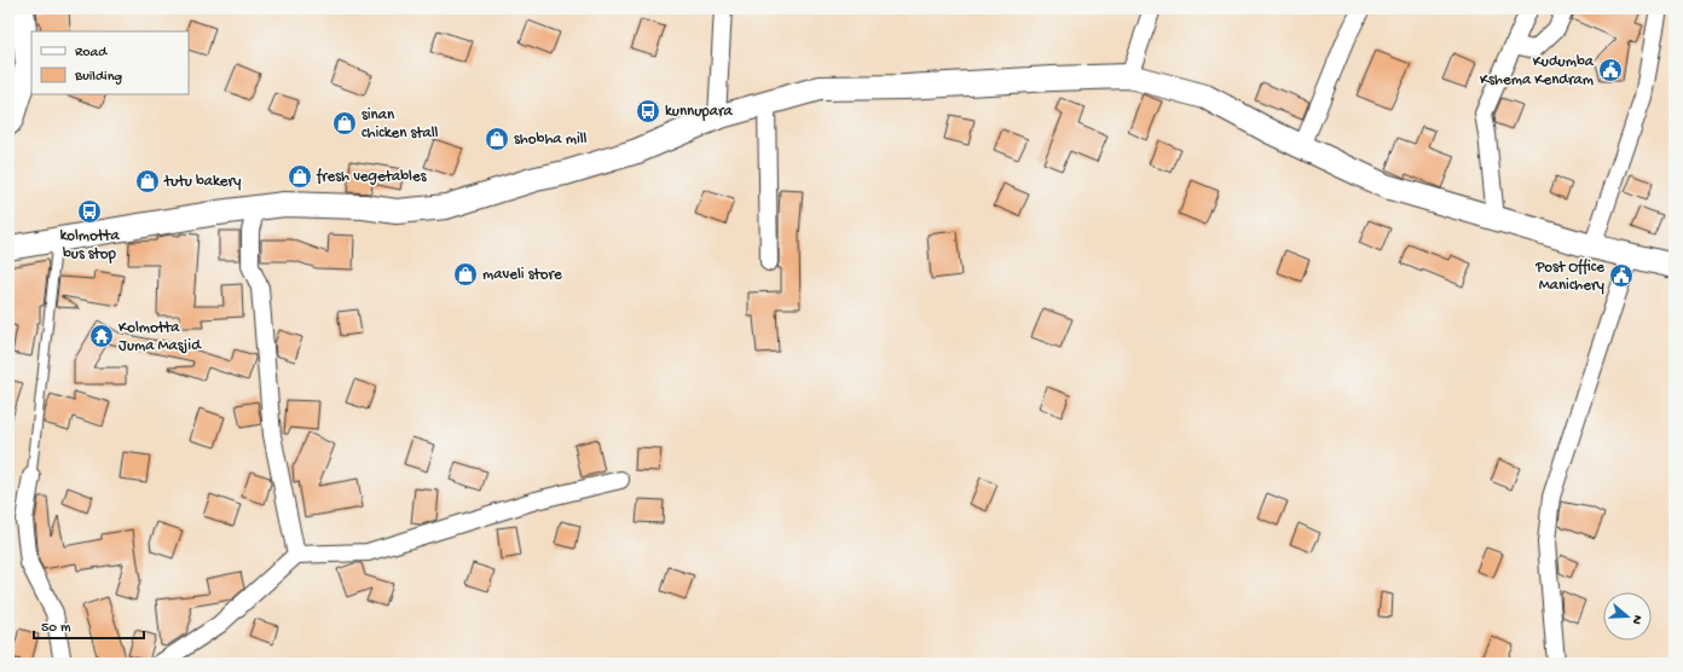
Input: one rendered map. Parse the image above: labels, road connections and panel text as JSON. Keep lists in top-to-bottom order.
{
  "places": {
    "public building": ["Kudumba Kshema Kendram", "Post Office Manichery"],
    "bus stop": ["kunnupara", "kolmotta bus stop"],
    "shop": [
      "sinan chicken stall",
      "shobha mill",
      "fresh vegetables",
      "tutu bakery",
      "maveli store"
    ],
    "temple": ["Kolmotta Juma Masjid"]
  },
  "legend": ["Road", "Building"],
  "scale_bar": "50 m",
  "north": "right"
}
